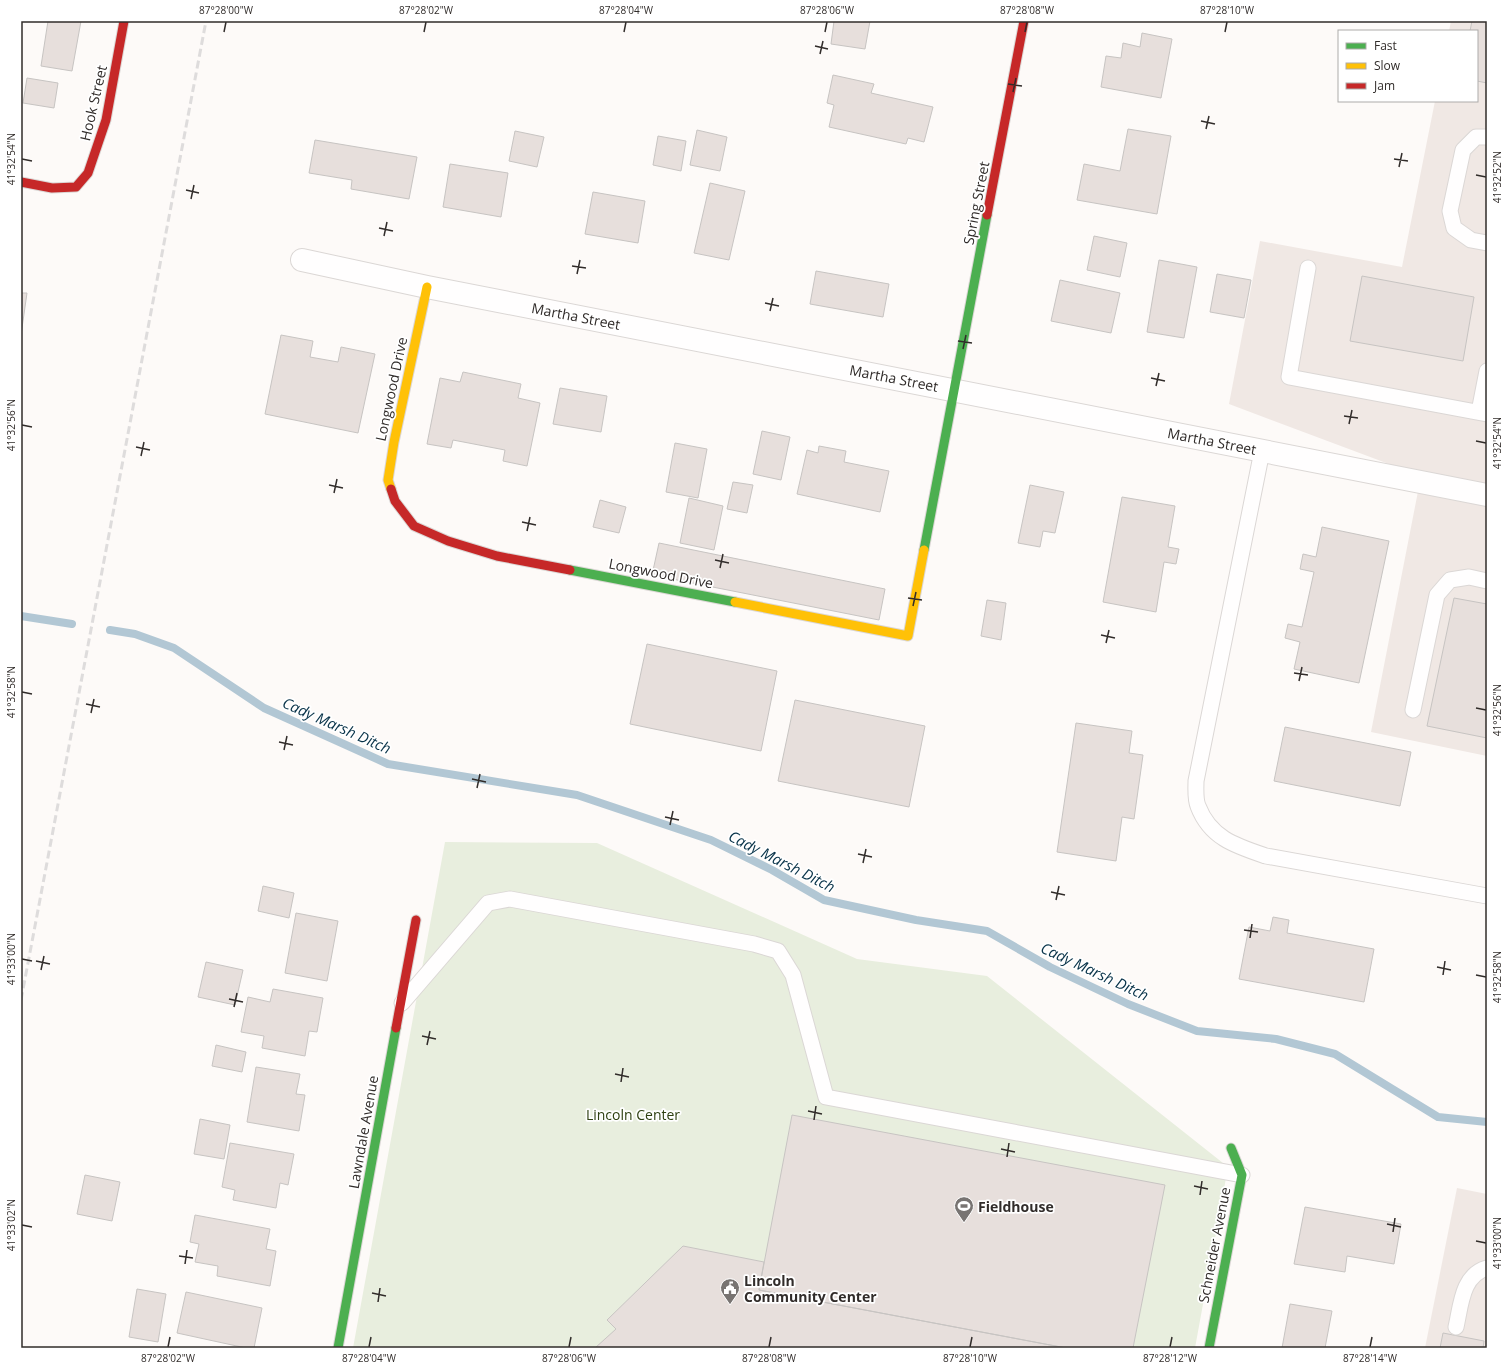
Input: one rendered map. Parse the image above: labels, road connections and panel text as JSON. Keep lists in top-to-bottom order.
{
  "streets": {
    "street": [
      "Hook Street",
      "Spring Street",
      "Martha Street",
      "Longwood Drive",
      "Lawndale Avenue",
      "Schneider Avenue"
    ]
  },
  "crossings": [
    ["Spring Street", "Martha Street"],
    ["Spring Street", "Longwood Drive"],
    ["Martha Street", "Longwood Drive"]
  ],
  "water": ["Cady Marsh Ditch"],
  "parks": ["Lincoln Center"],
  "places": {
    "sports": ["Fieldhouse"],
    "public building": ["Lincoln Community Center"]
  },
  "legend": ["Fast", "Slow", "Jam"],
  "coordinates": [
    "87°28'00\"W",
    "87°28'02\"W",
    "87°28'04\"W",
    "87°28'06\"W",
    "87°28'08\"W",
    "87°28'10\"W",
    "41°32'54\"N",
    "41°32'52\"N",
    "41°32'56\"N",
    "41°32'58\"N",
    "41°33'00\"N",
    "41°33'02\"N",
    "87°28'12\"W",
    "87°28'14\"W"
  ]
}
